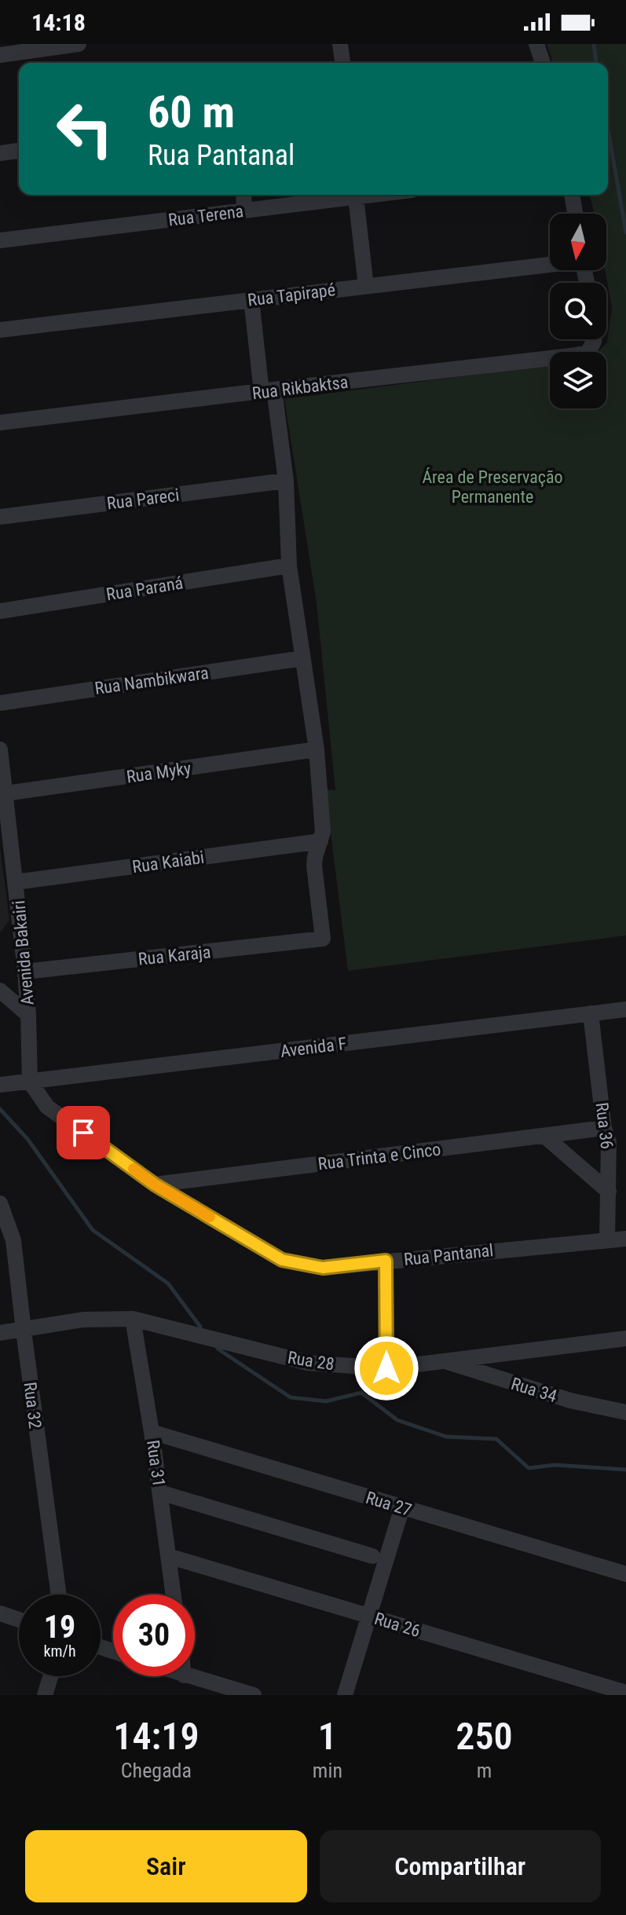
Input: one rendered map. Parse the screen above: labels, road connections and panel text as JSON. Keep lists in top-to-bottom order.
{
  "streets": {
    "street": [
      "Rua Terena",
      "Rua Tapirapé",
      "Rua Rikbaktsa",
      "Rua Pareci",
      "Rua Paraná",
      "Rua Nambikwara",
      "Rua Myky",
      "Rua Kaiabi",
      "Avenida Bakairi",
      "Rua Karaja",
      "Avenida F",
      "Rua 36",
      "Rua Trinta e Cinco",
      "Rua Pantanal",
      "Rua 28",
      "Rua 34",
      "Rua 32",
      "Rua 31",
      "Rua 27",
      "Rua 26"
    ]
  },
  "crossings": [
    ["Rua Myky", "Avenida Bakairi"],
    ["Rua Kaiabi", "Avenida Bakairi"],
    ["Rua Kaiabi", "Rua Karaja"],
    ["Avenida Bakairi", "Rua Karaja"],
    ["Avenida Bakairi", "Avenida F"],
    ["Avenida Bakairi", "Rua Pantanal"],
    ["Avenida F", "Rua 36"],
    ["Avenida F", "Rua Pantanal"],
    ["Rua 36", "Rua Trinta e Cinco"],
    ["Rua 36", "Rua Pantanal"],
    ["Rua Trinta e Cinco", "Rua Pantanal"],
    ["Rua 28", "Rua 34"],
    ["Rua 28", "Rua 32"],
    ["Rua 28", "Rua 31"],
    ["Rua 31", "Rua 27"],
    ["Rua 31", "Rua 26"]
  ],
  "parks": ["Área de Preservação Permanente"],
  "north": "bottom",
  "page": {
    "status": "14:18",
    "turn": ["60 m", "Rua Pantanal"],
    "speed": "19 km/h",
    "limit": "30",
    "eta": [
      "14:19",
      "Chegada",
      "1",
      "min",
      "250",
      "m"
    ],
    "buttons": ["Sair", "Compartilhar"]
  }
}
